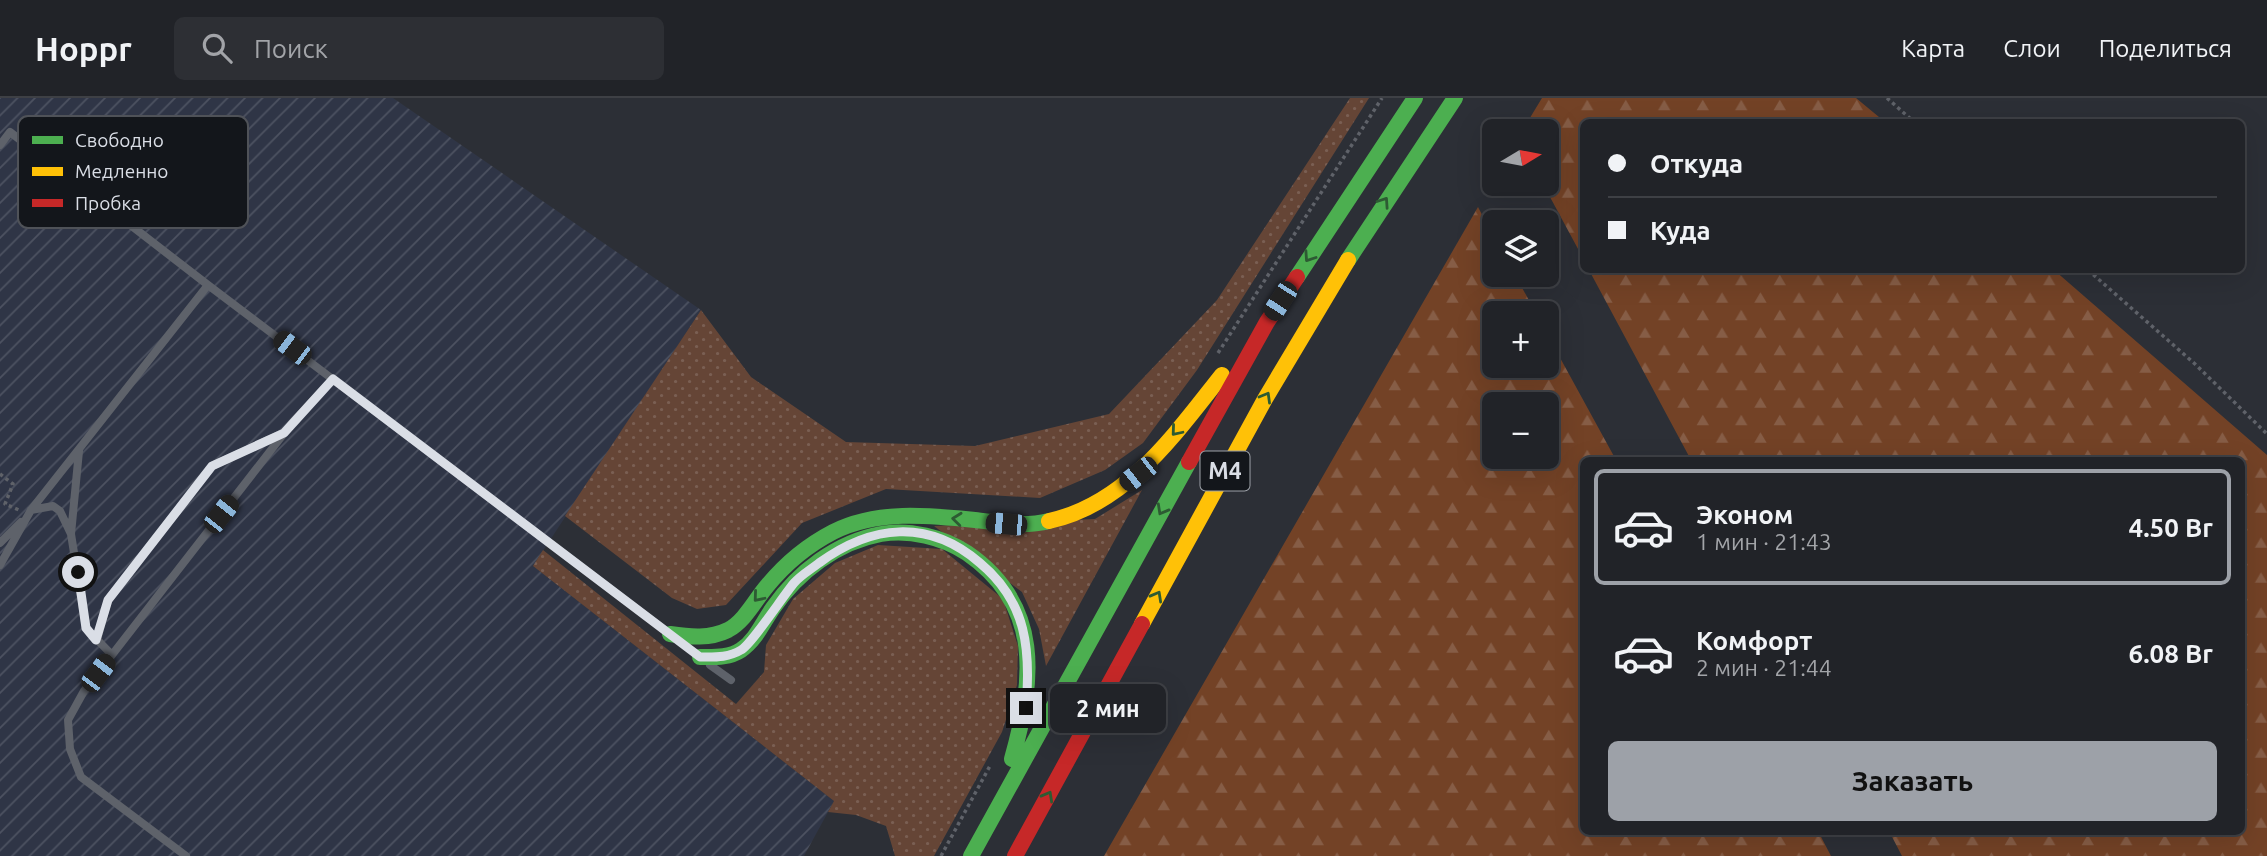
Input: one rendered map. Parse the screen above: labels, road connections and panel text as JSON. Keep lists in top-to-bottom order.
{
  "streets": {
    "highway": ["М4"]
  },
  "legend": ["Свободно", "Медленно", "Пробка"],
  "north": "right",
  "page": {
    "header": "Hoppr",
    "search": "Поиск",
    "nav": ["Карта", "Слои", "Поделиться"],
    "map_buttons": ["+", "−"],
    "banner": ["Откуда", "Куда"],
    "list": [
      {
        "name": "Эконом",
        "note": "1 мин · 21:43",
        "value": "4.50 Br"
      },
      {
        "name": "Комфорт",
        "note": "2 мин · 21:44",
        "value": "6.08 Br"
      }
    ],
    "bubble": "2 мин",
    "buttons": "Заказать"
  }
}
